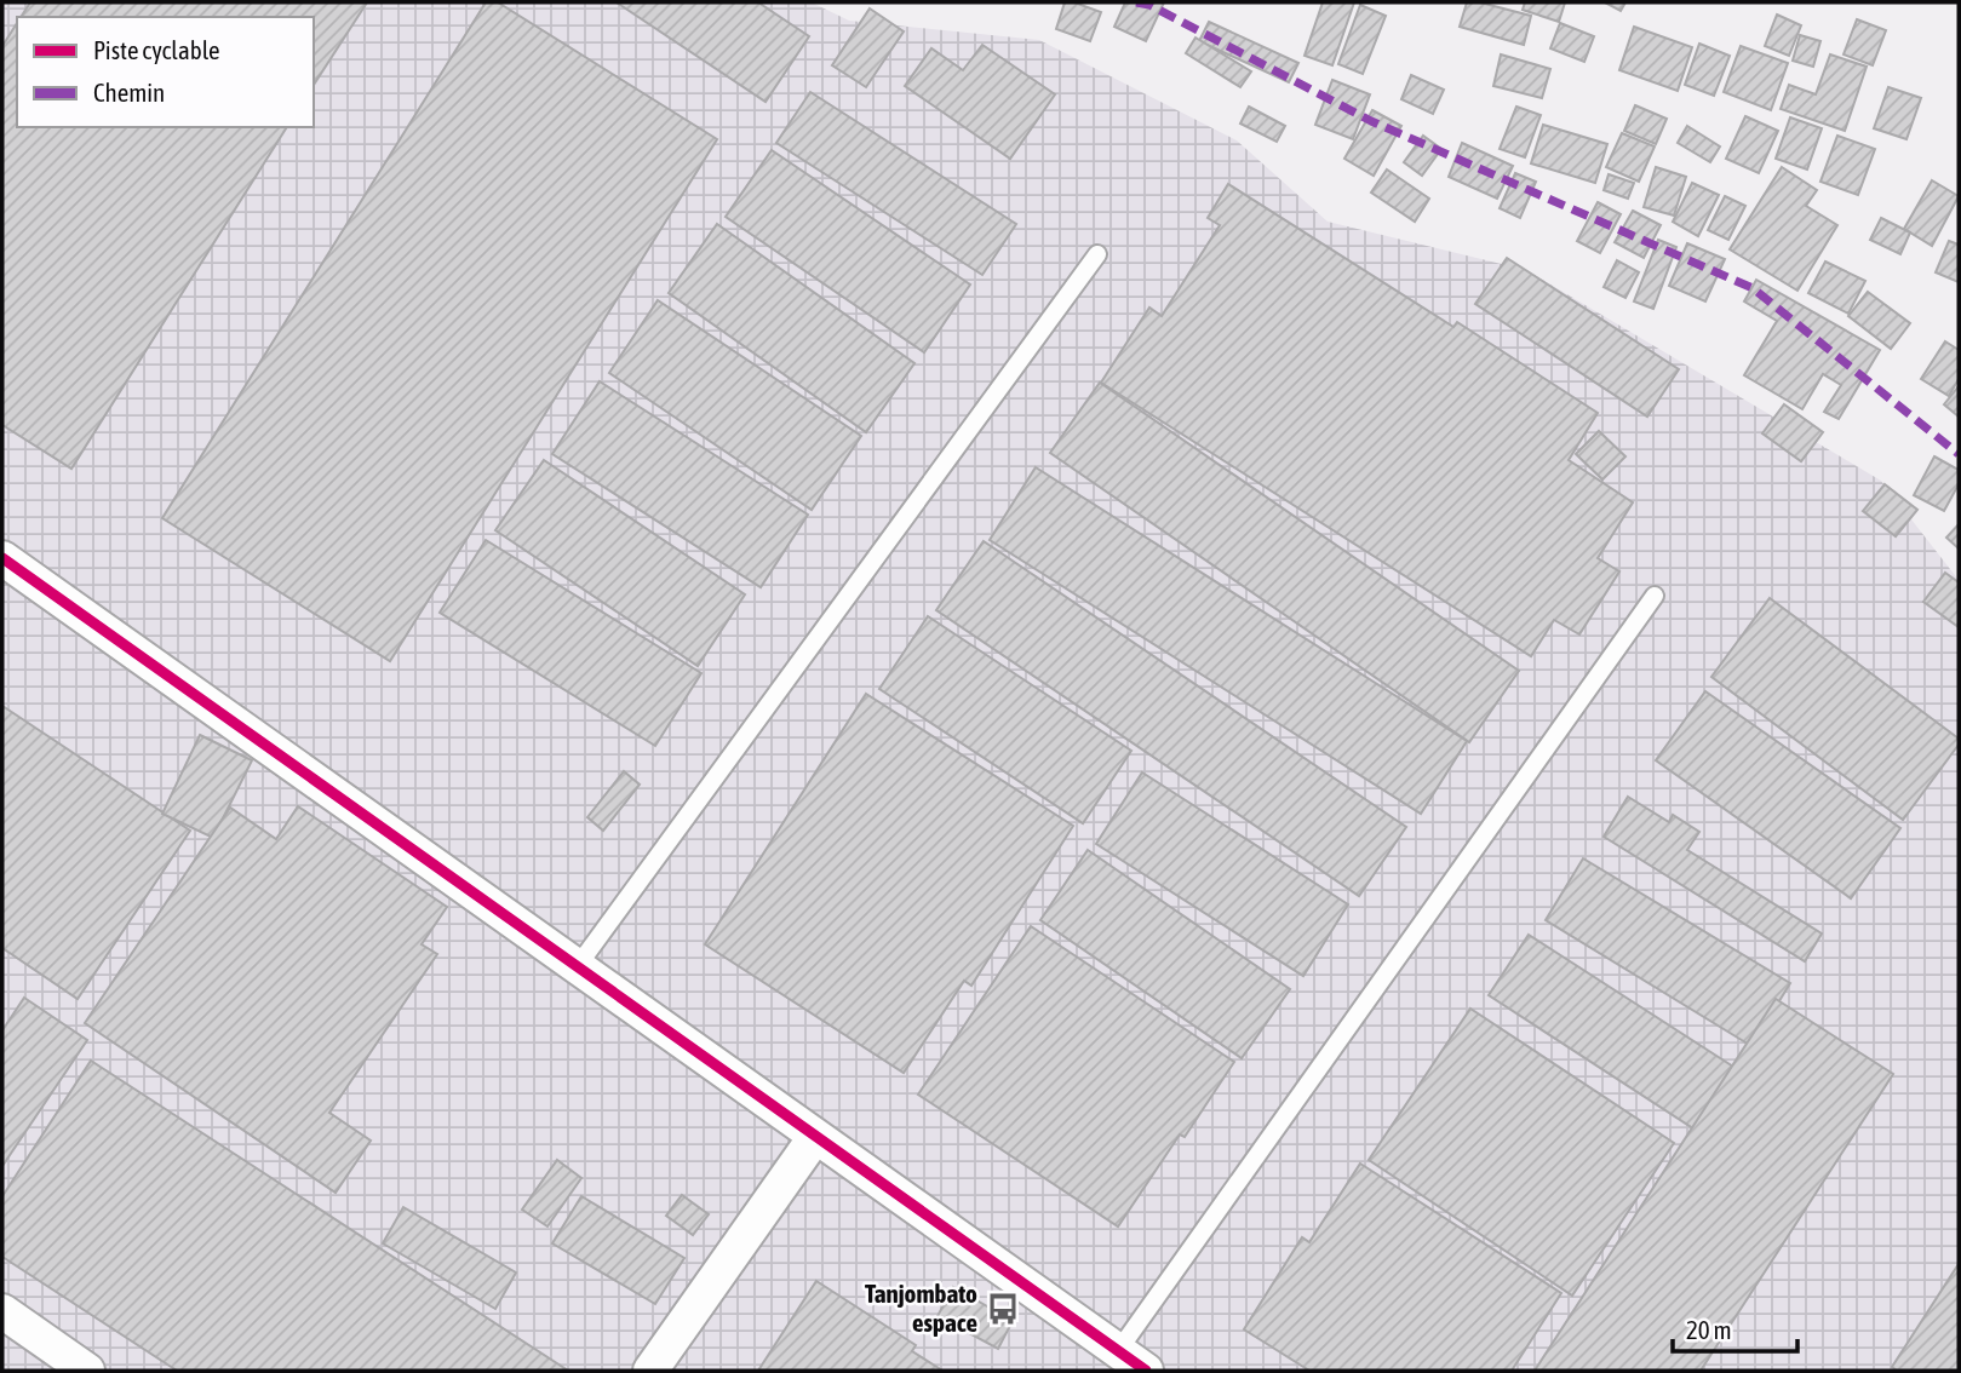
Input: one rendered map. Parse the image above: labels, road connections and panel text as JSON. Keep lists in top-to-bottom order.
{
  "places": {
    "bus stop": ["Tanjombato espace"]
  },
  "legend": ["Piste cyclable", "Chemin"],
  "scale_bar": "20 m"
}
